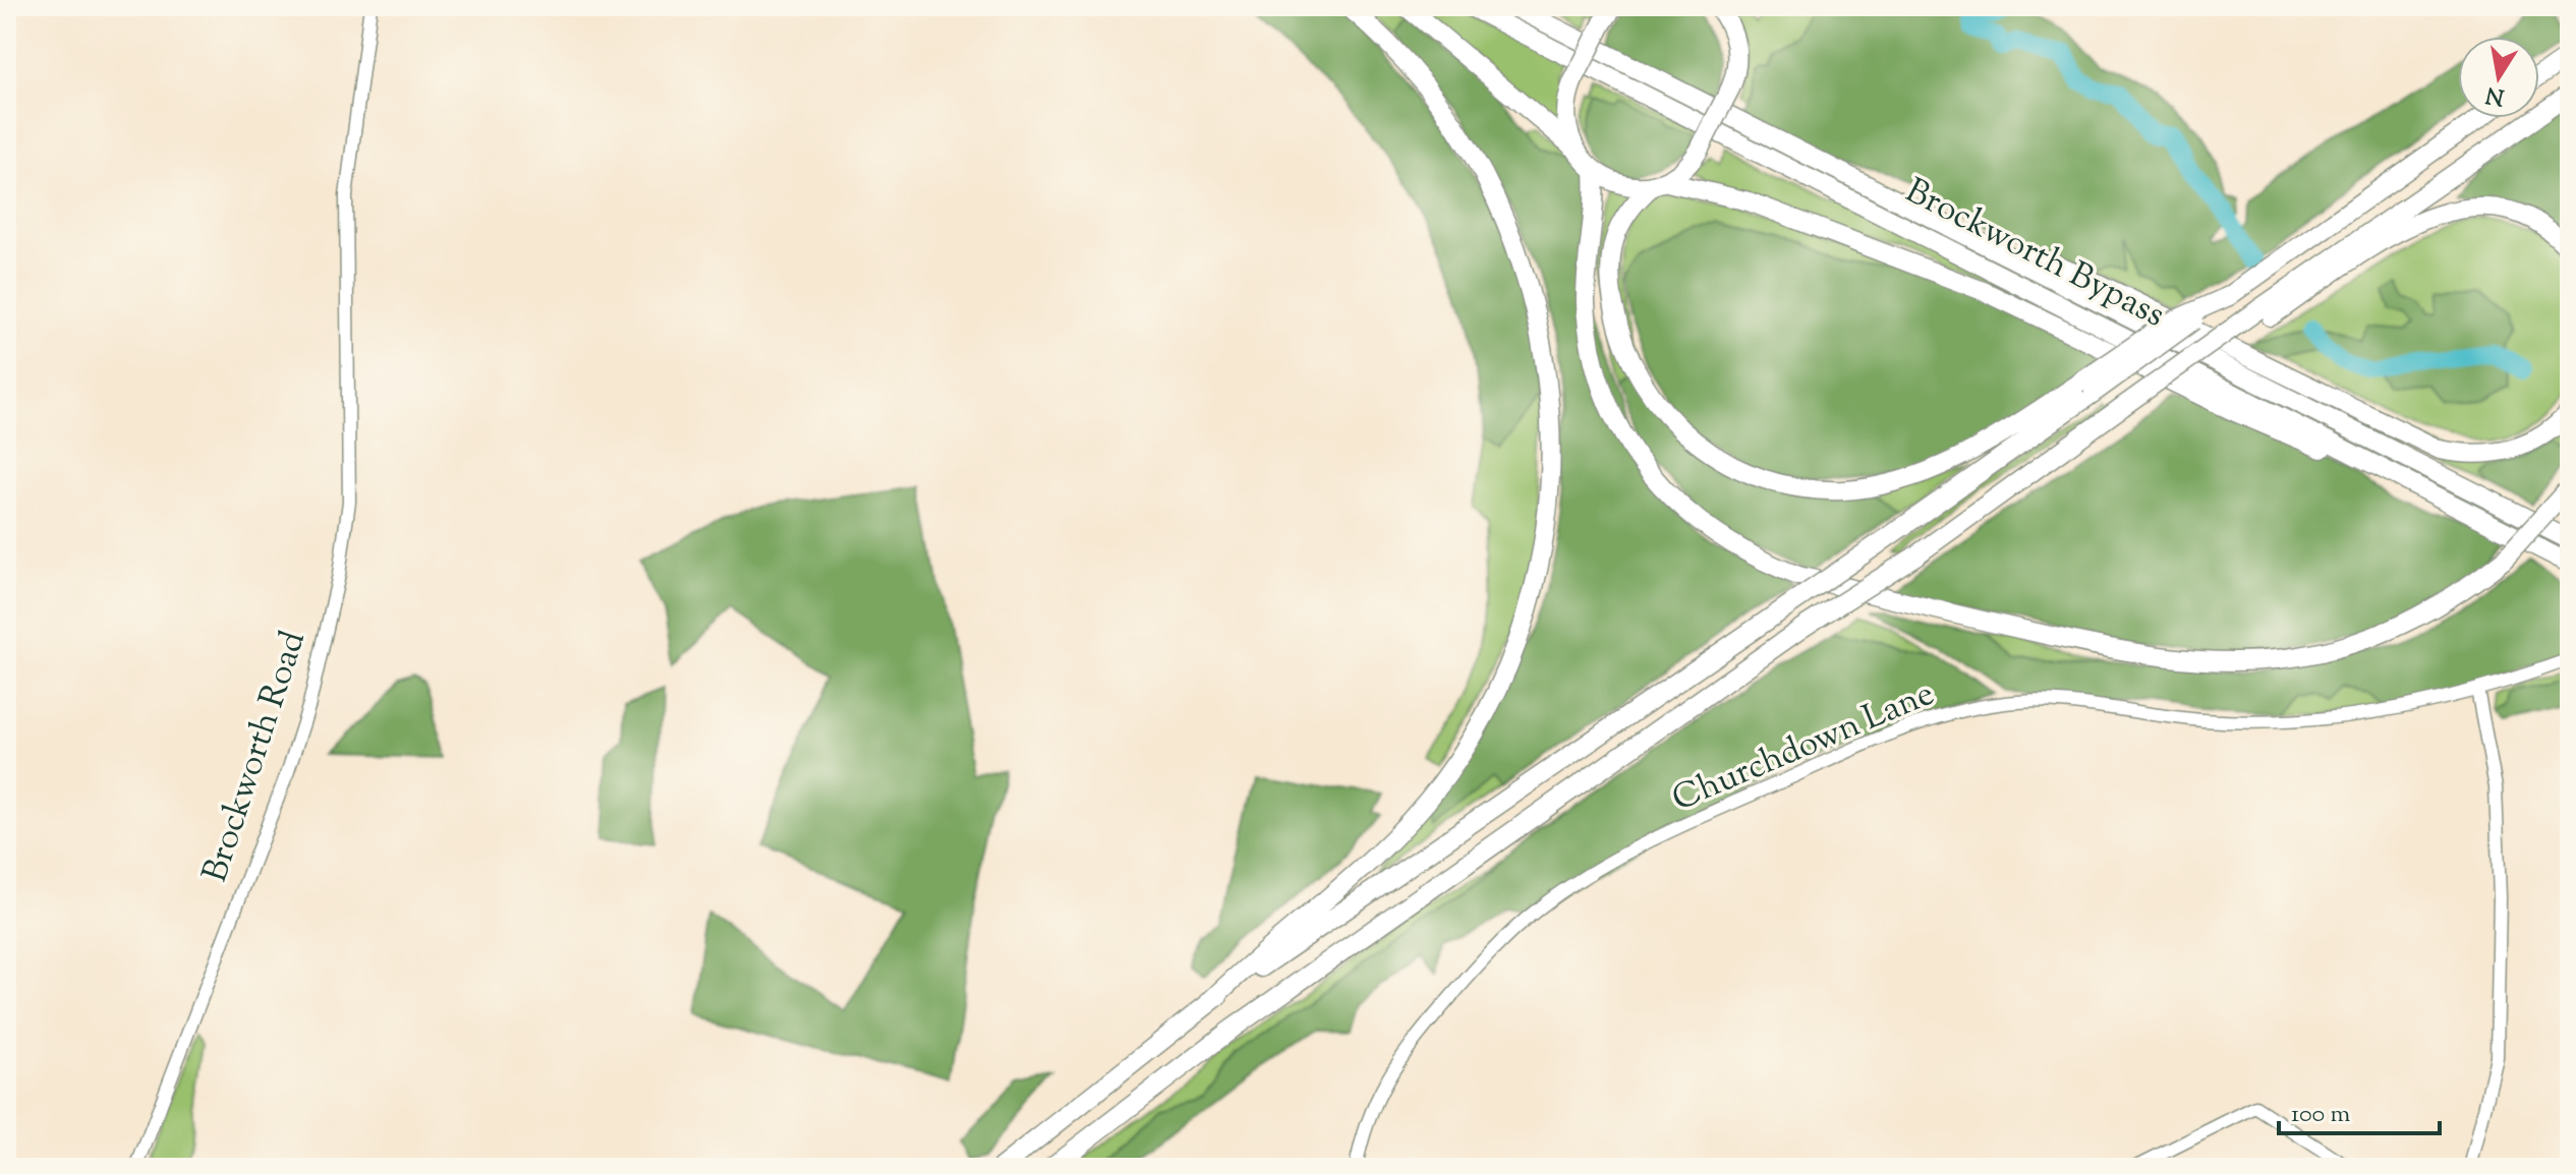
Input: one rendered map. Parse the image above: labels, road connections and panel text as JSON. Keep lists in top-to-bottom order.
{
  "streets": {
    "highway": ["Brockworth Bypass"],
    "street": ["Churchdown Lane", "Brockworth Road"]
  },
  "scale_bar": "100 m",
  "north": "bottom"
}
